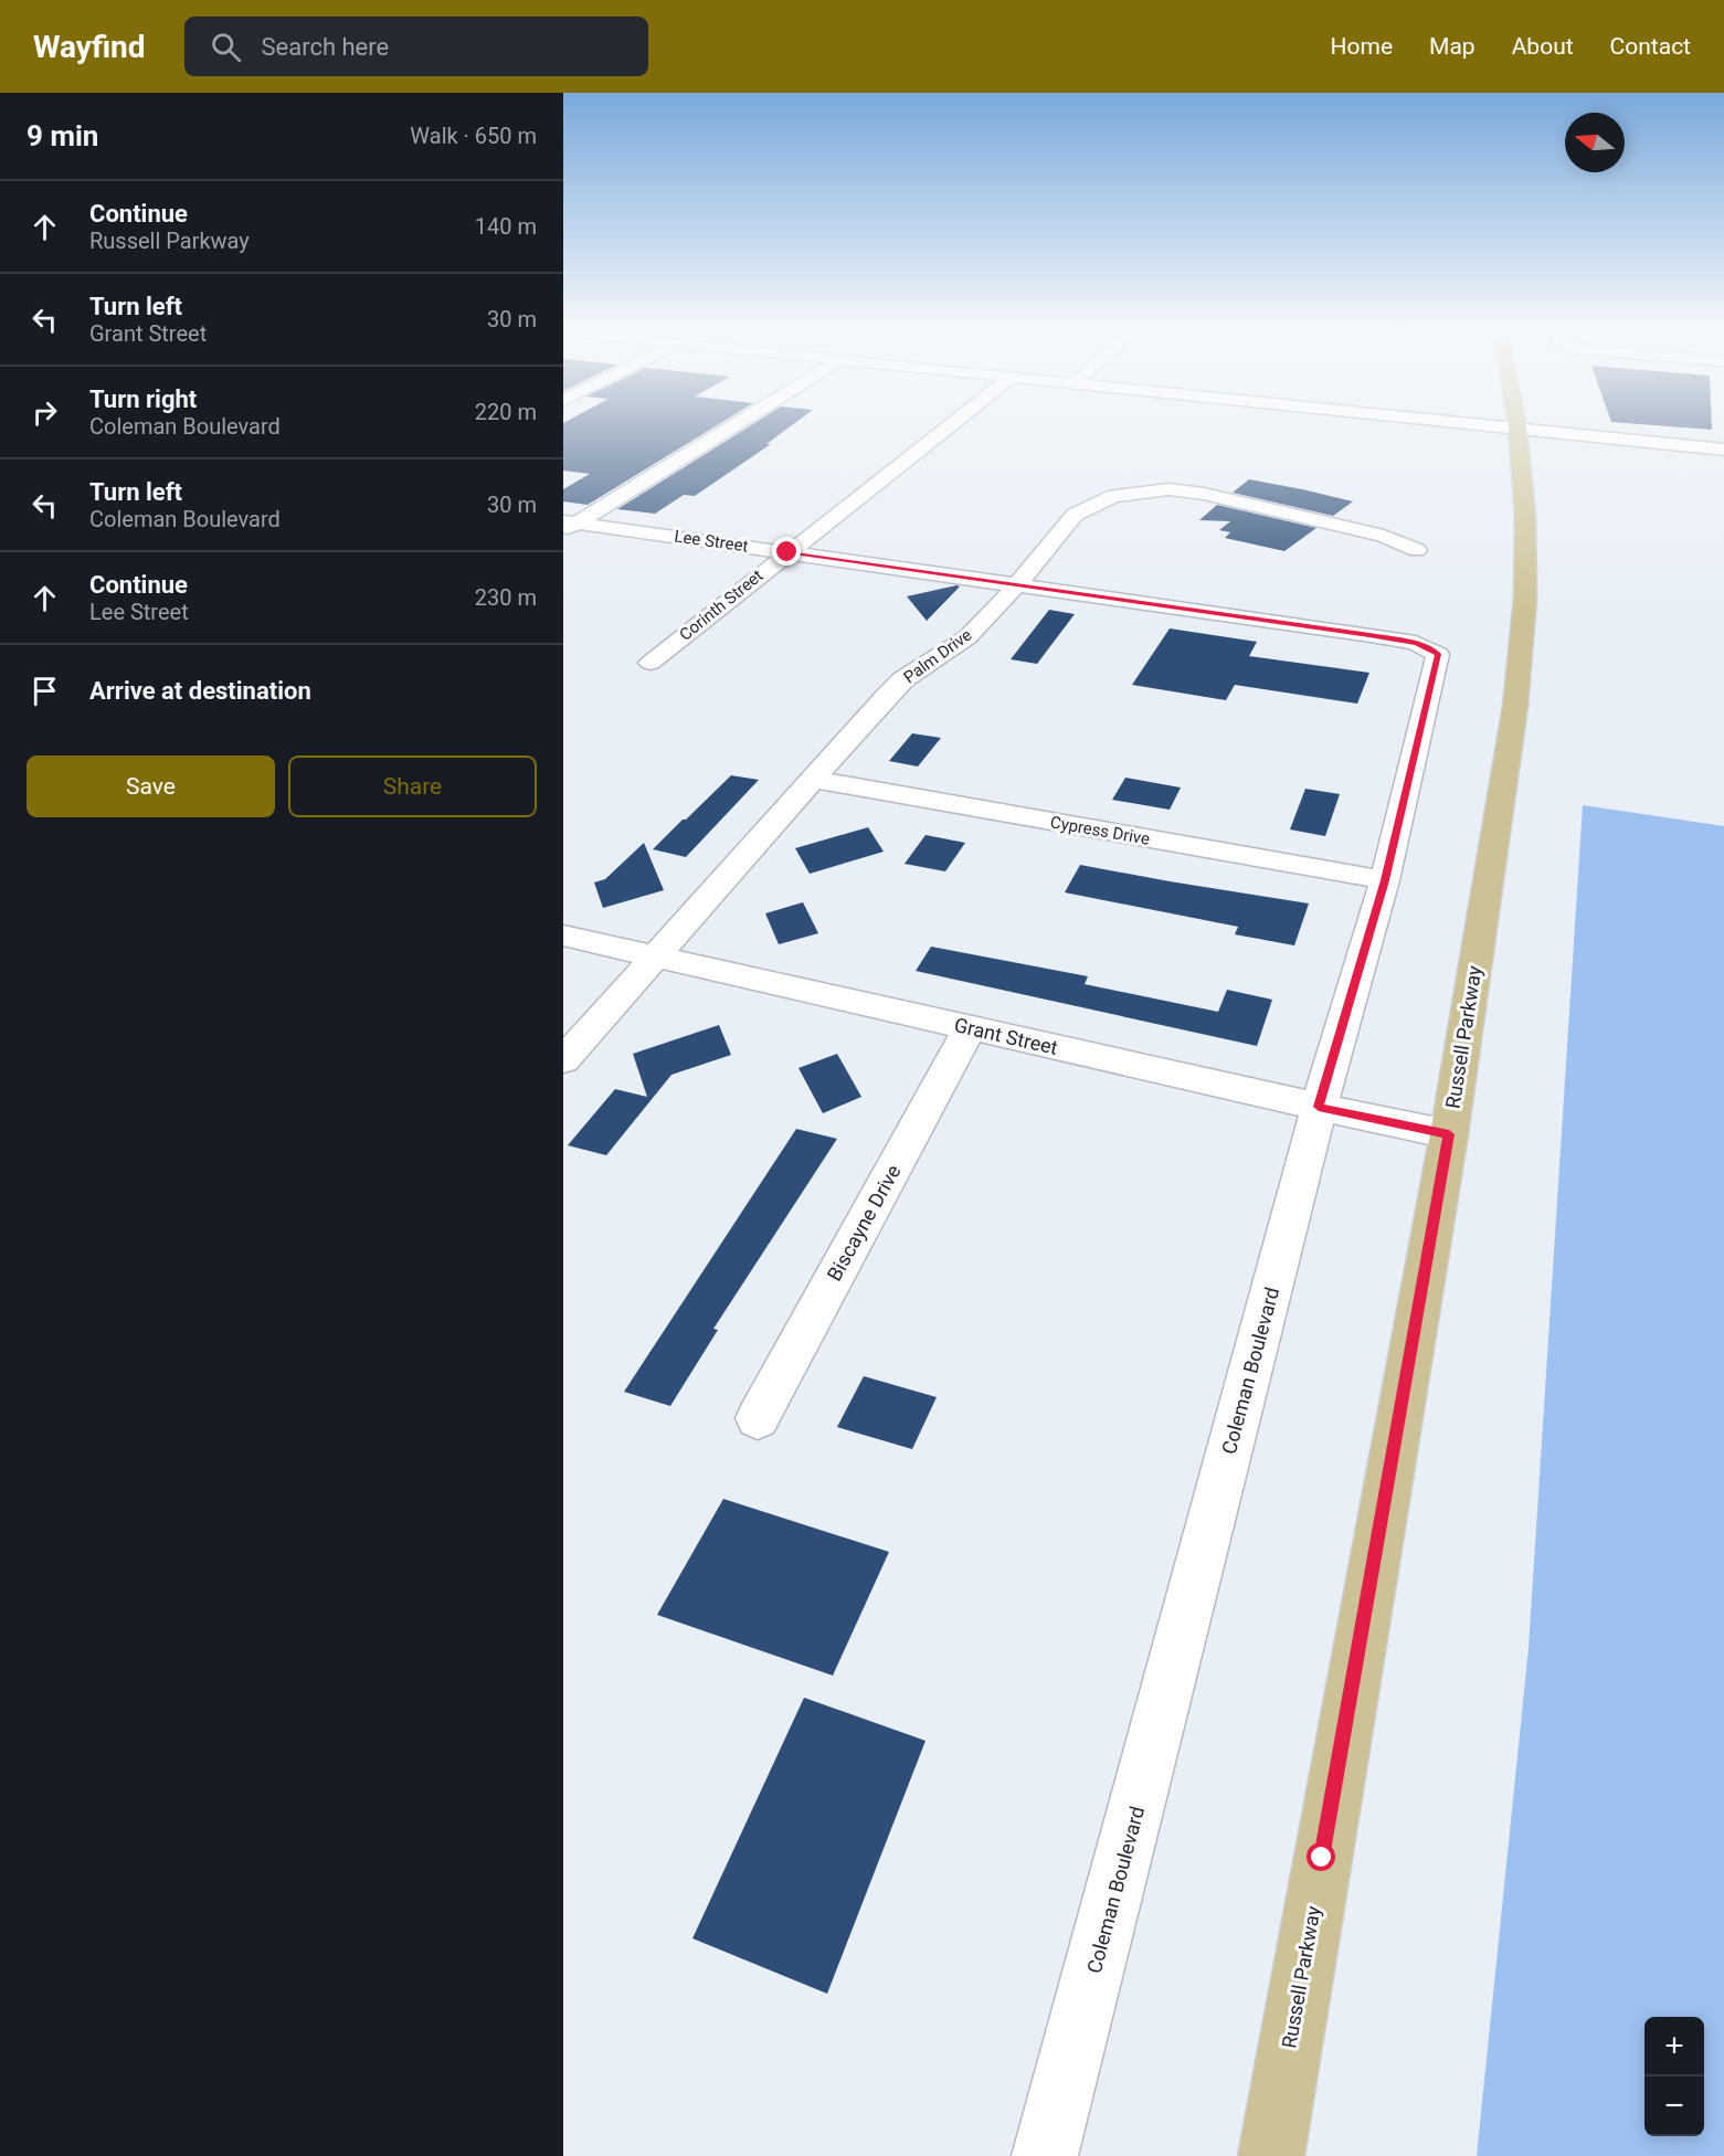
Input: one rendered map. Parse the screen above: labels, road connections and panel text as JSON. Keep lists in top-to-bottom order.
{
  "streets": {
    "main road": ["Russell Parkway"],
    "street": [
      "Lee Street",
      "Corinth Street",
      "Palm Drive",
      "Cypress Drive",
      "Grant Street",
      "Biscayne Drive",
      "Coleman Boulevard"
    ]
  },
  "crossings": [
    ["Lee Street", "Corinth Street"],
    ["Lee Street", "Palm Drive"],
    ["Lee Street", "Coleman Boulevard"],
    ["Palm Drive", "Cypress Drive"],
    ["Palm Drive", "Grant Street"],
    ["Cypress Drive", "Coleman Boulevard"],
    ["Grant Street", "Russell Parkway"],
    ["Grant Street", "Biscayne Drive"],
    ["Grant Street", "Coleman Boulevard"]
  ],
  "north": "left",
  "page": {
    "header": "Wayfind",
    "search": "Search here",
    "nav": [
      "Home",
      "Map",
      "About",
      "Contact"
    ],
    "heading": ["9 min", "Walk · 650 m"],
    "list": [
      ["Continue", "Russell Parkway", "140 m"],
      ["Turn left", "Grant Street", "30 m"],
      ["Turn right", "Coleman Boulevard", "220 m"],
      ["Turn left", "Coleman Boulevard", "30 m"],
      ["Continue", "Lee Street", "230 m"],
      "Arrive at destination"
    ],
    "buttons": ["Save", "Share"],
    "map_buttons": ["+", "−"]
  }
}
